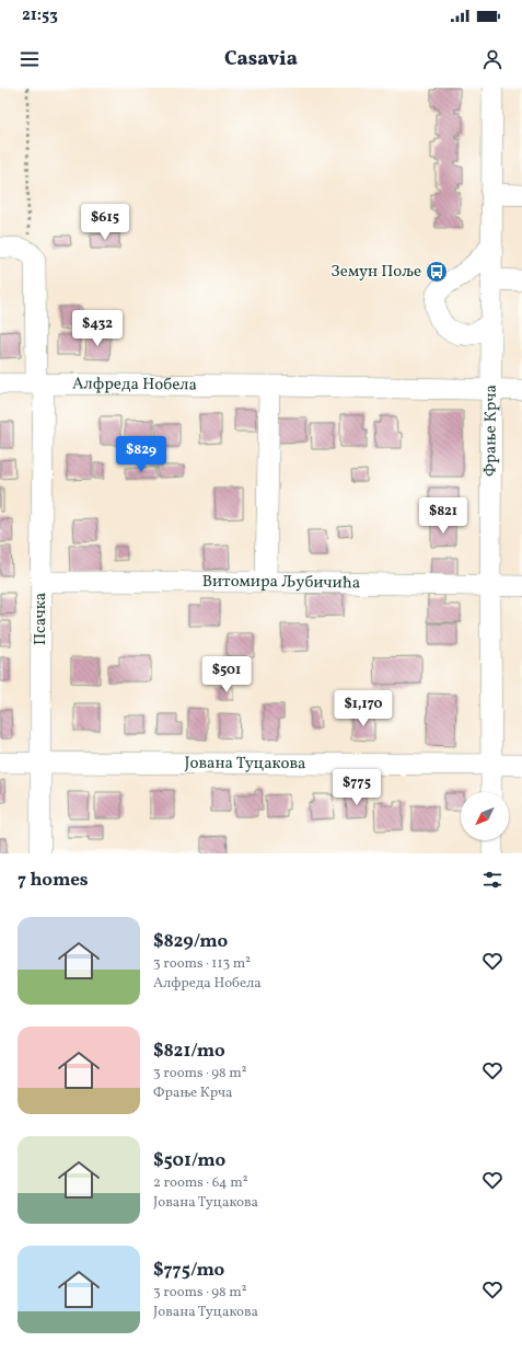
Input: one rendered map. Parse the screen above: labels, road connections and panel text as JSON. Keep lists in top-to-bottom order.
{
  "streets": {
    "street": [
      "Алфреда Нобела",
      "Фрање Крча",
      "Витомира Љубичића",
      "Псачка",
      "Јована Туцакова"
    ]
  },
  "crossings": [
    ["Алфреда Нобела", "Фрање Крча"],
    ["Алфреда Нобела", "Псачка"],
    ["Фрање Крча", "Витомира Љубичића"],
    ["Фрање Крча", "Јована Туцакова"],
    ["Витомира Љубичића", "Псачка"],
    ["Псачка", "Јована Туцакова"]
  ],
  "places": {
    "bus stop": ["Земун Поље"]
  },
  "north": "bottom left",
  "page": {
    "status": "21:53",
    "header": "Casavia",
    "price": [
      "$615",
      "$432",
      "$829",
      "$821",
      "$501",
      "$1,170",
      "$775"
    ],
    "heading": "7 homes",
    "list": [
      {
        "name": "$829/mo",
        "note": "3 rooms · 113 m² · Алфреда Нобела"
      },
      {
        "name": "$821/mo",
        "note": "3 rooms · 98 m² · Фрање Крча"
      },
      {
        "name": "$501/mo",
        "note": "2 rooms · 64 m² · Јована Туцакова"
      },
      {
        "name": "$775/mo",
        "note": "3 rooms · 98 m² · Јована Туцакова"
      }
    ]
  }
}
